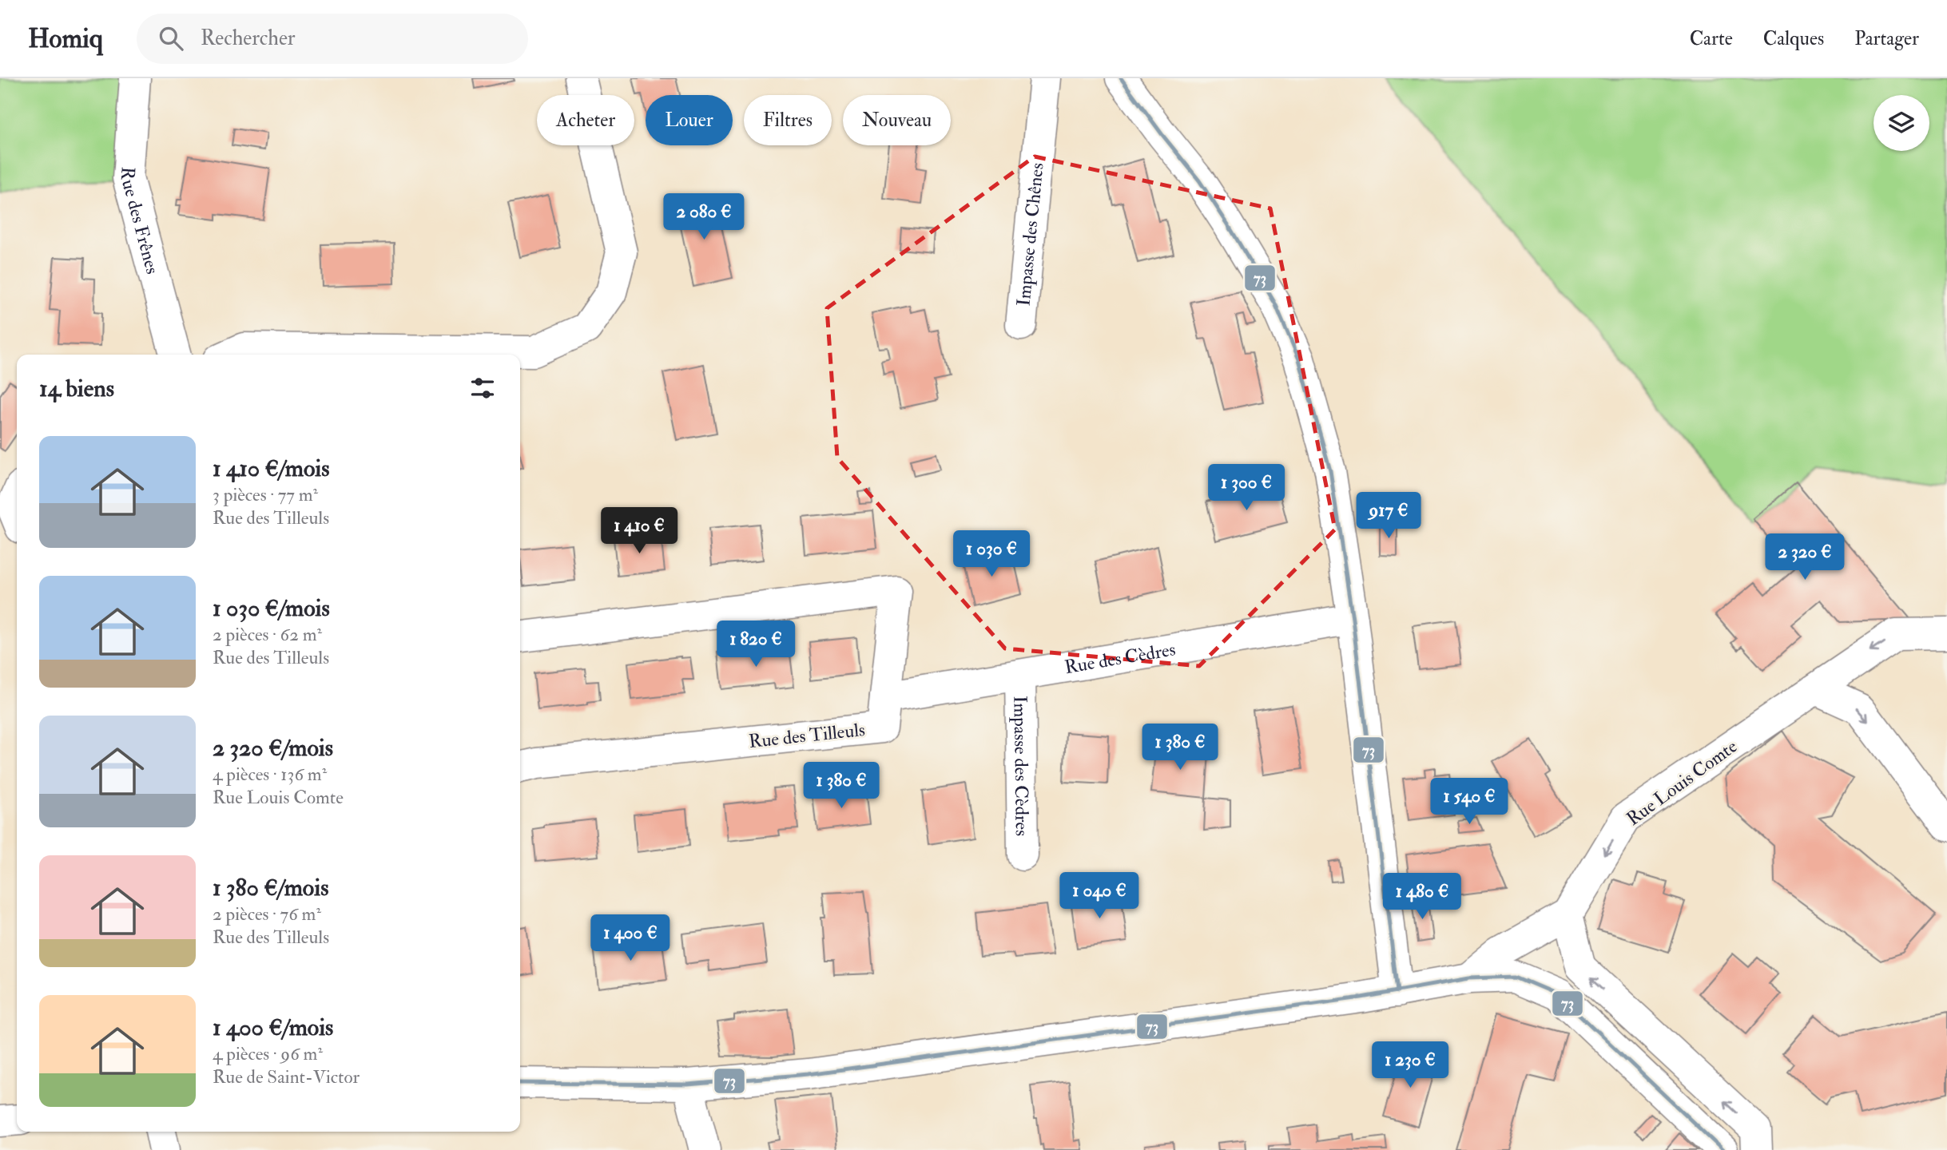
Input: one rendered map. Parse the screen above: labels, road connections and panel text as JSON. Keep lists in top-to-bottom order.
{
  "streets": {
    "street": [
      "Rue des Frênes",
      "Impasse des Chênes",
      "Rue des Cèdres",
      "Rue des Tilleuls",
      "Impasse des Cèdres",
      "Rue Louis Comte"
    ]
  },
  "crossings": [
    ["Rue des Cèdres", "Rue des Tilleuls"],
    ["Rue des Cèdres", "Impasse des Cèdres"]
  ],
  "one_way": ["Rue Louis Comte"],
  "lines": ["transit line 73"],
  "page": {
    "header": "Homiq",
    "search": "Rechercher",
    "nav": ["Carte", "Calques", "Partager"],
    "chip": [
      "Acheter",
      "Louer",
      "Filtres",
      "Nouveau"
    ],
    "price": [
      "2 080 €",
      "1 300 €",
      "917 €",
      "1 410 €",
      "1 030 €",
      "2 320 €",
      "1 820 €",
      "1 380 €",
      "1 380 €",
      "1 540 €",
      "1 040 €",
      "1 480 €",
      "1 400 €",
      "1 230 €"
    ],
    "heading": "14 biens",
    "list": [
      {
        "name": "1 410 €/mois",
        "note": "3 pièces · 77 m² · Rue des Tilleuls"
      },
      {
        "name": "1 030 €/mois",
        "note": "2 pièces · 62 m² · Rue des Tilleuls"
      },
      {
        "name": "2 320 €/mois",
        "note": "4 pièces · 136 m² · Rue Louis Comte"
      },
      {
        "name": "1 380 €/mois",
        "note": "2 pièces · 76 m² · Rue des Tilleuls"
      },
      {
        "name": "1 400 €/mois",
        "note": "4 pièces · 96 m² · Rue de Saint-Victor"
      }
    ]
  }
}
